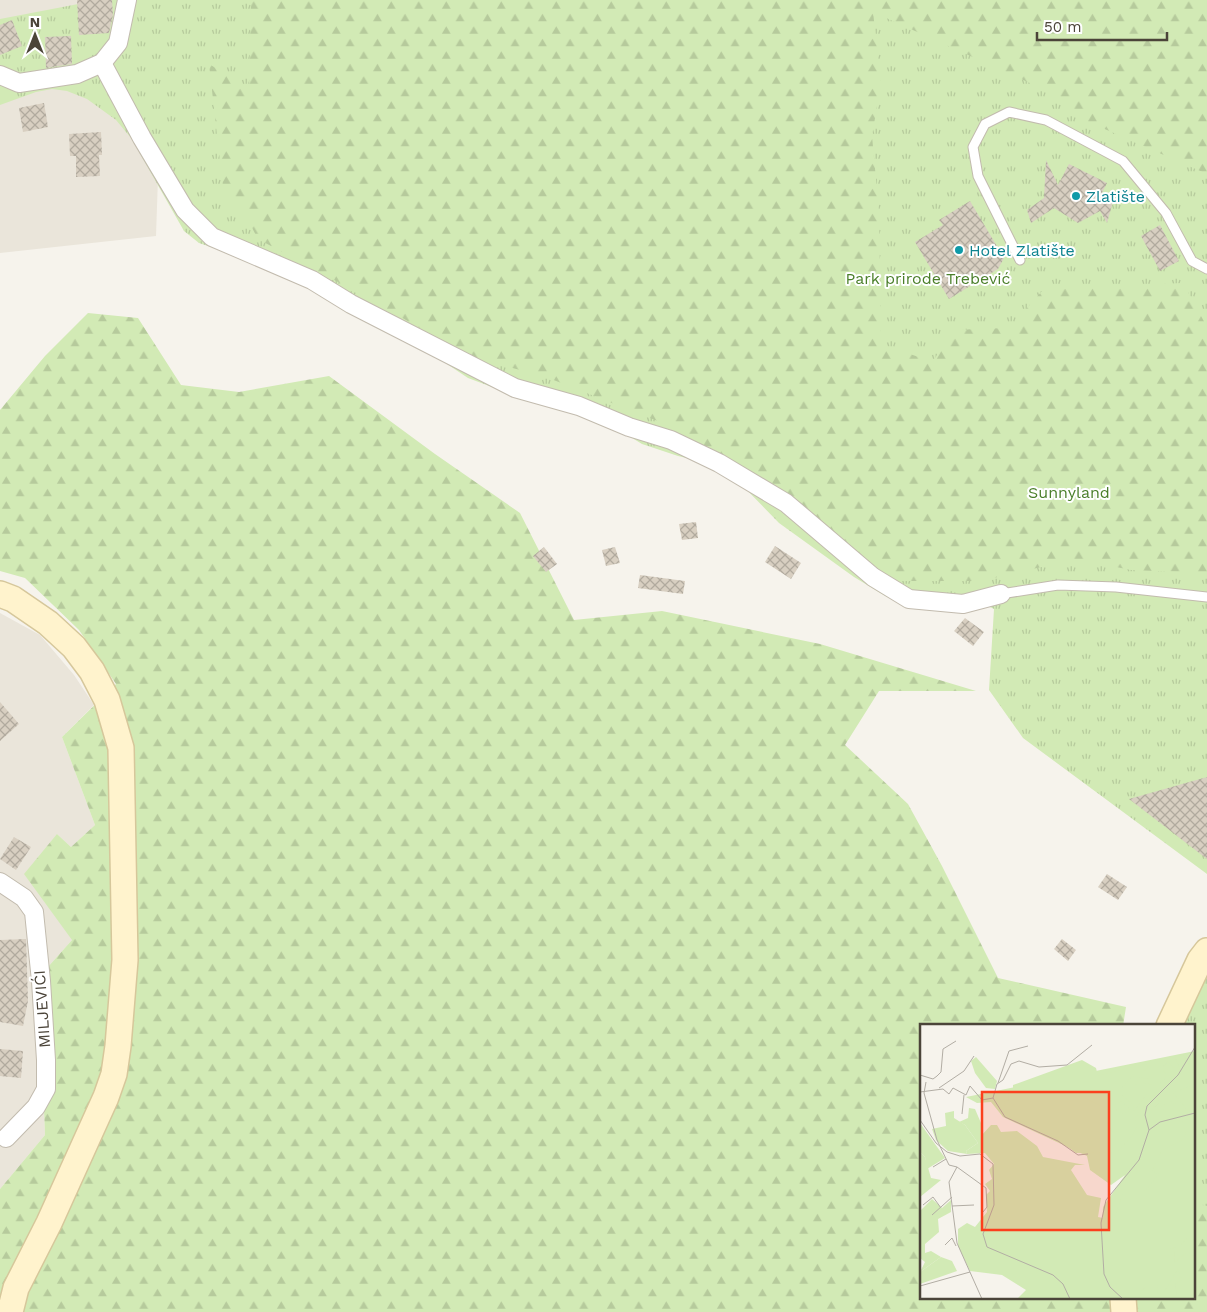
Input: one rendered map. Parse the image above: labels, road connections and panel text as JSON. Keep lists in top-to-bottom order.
{
  "streets": {
    "street": ["MILJEVIĆI"]
  },
  "parks": ["Park prirode Trebević", "Sunnyland"],
  "places": ["Zlatište", "Hotel Zlatište"],
  "scale_bar": "50 m",
  "north": "top"
}
